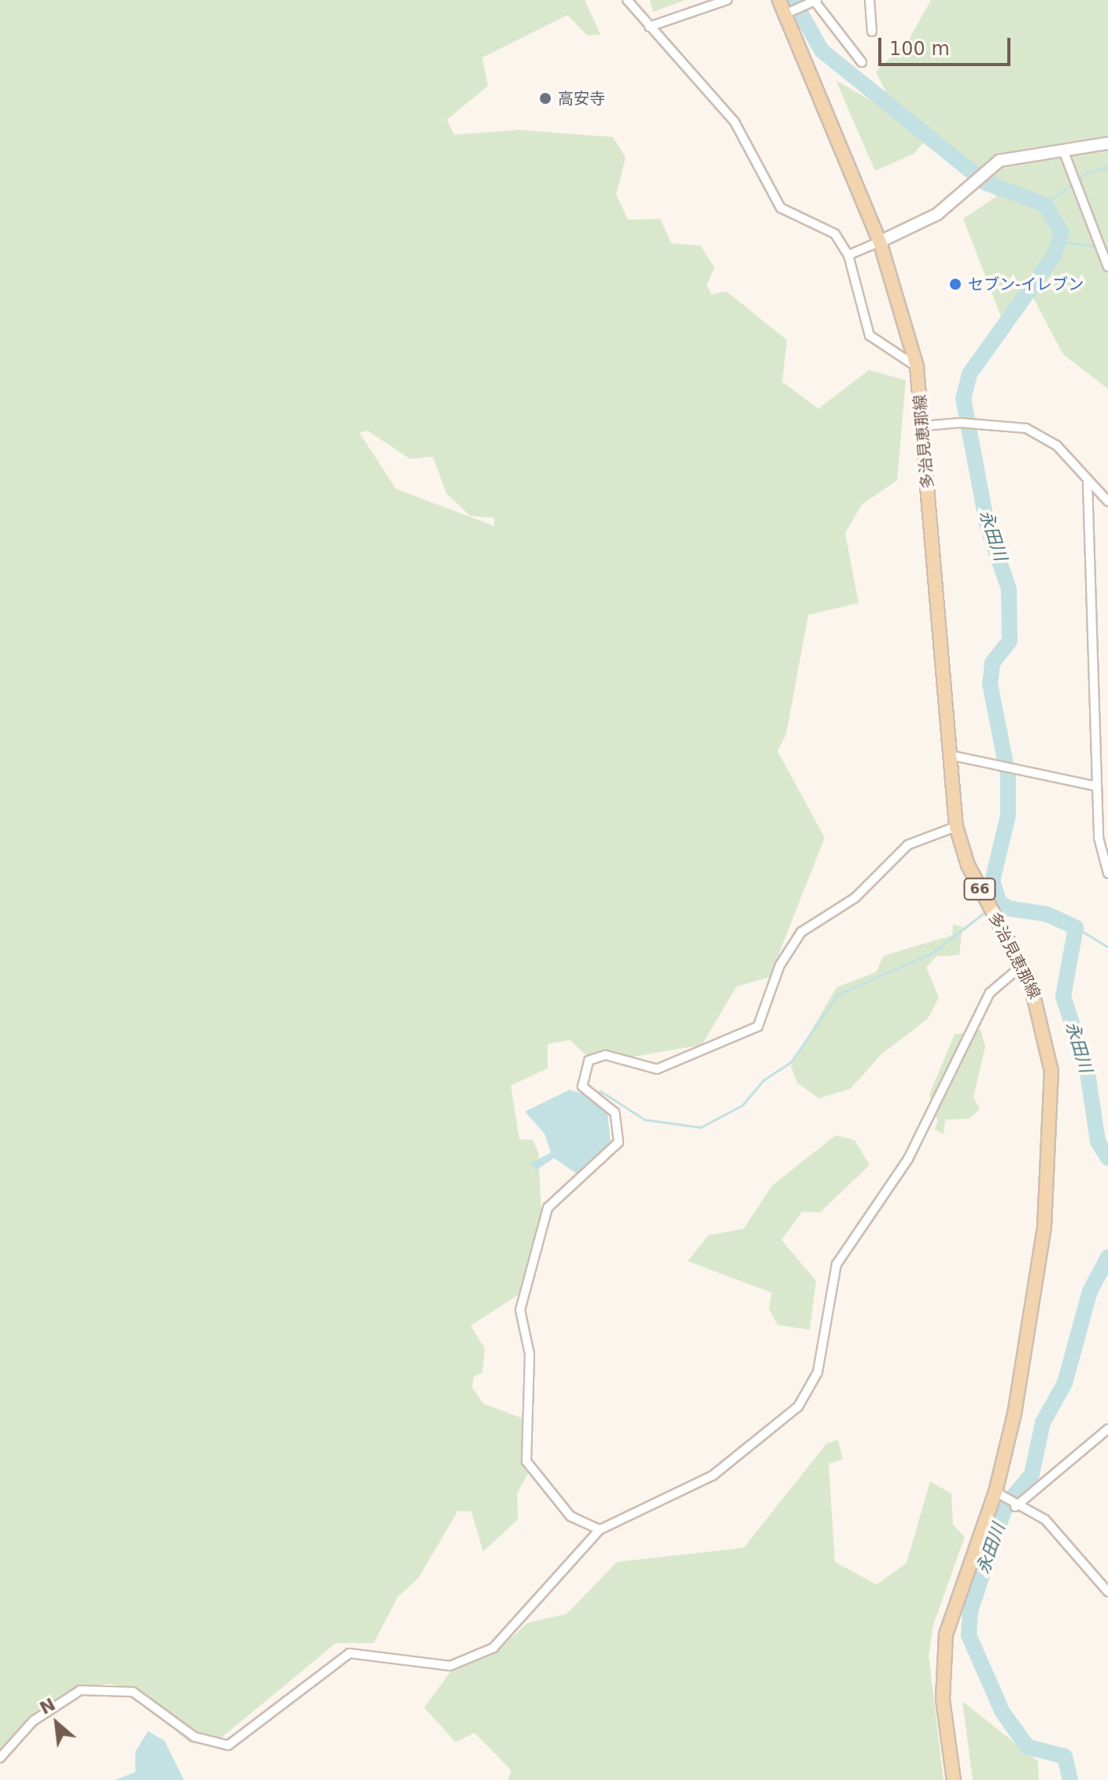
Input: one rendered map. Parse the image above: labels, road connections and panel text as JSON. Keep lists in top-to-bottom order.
{
  "streets": {
    "main road": ["多治見恵那線", "66"]
  },
  "water": ["永田川"],
  "places": ["高安寺", "セブン-イレブン"],
  "scale_bar": "100 m",
  "north": "top left"
}
